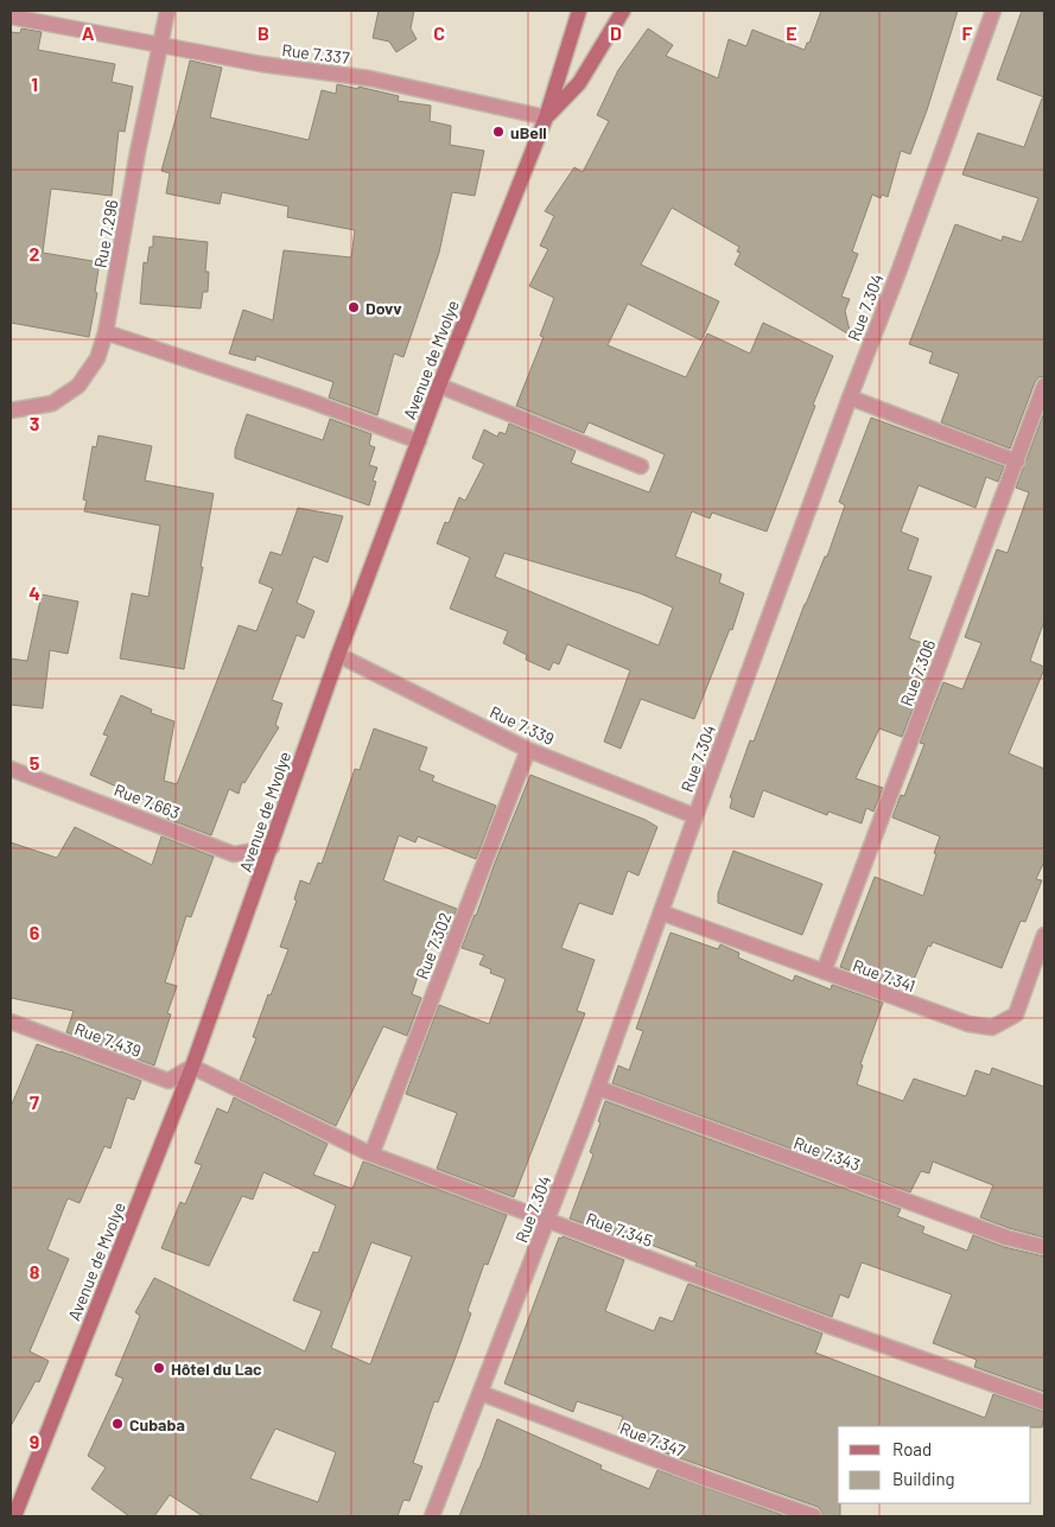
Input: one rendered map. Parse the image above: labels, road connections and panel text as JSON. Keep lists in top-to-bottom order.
{
  "streets": {
    "main road": ["Avenue de Mvolye"],
    "street": [
      "Rue 7.337",
      "Rue 7.296",
      "Rue 7.304",
      "Rue 7.306",
      "Rue 7.339",
      "Rue 7.663",
      "Rue 7.302",
      "Rue 7.341",
      "Rue 7.439",
      "Rue 7.343",
      "Rue 7.345",
      "Rue 7.347"
    ]
  },
  "crossings": [
    ["Rue 7.337", "Rue 7.296"],
    ["Rue 7.337", "Avenue de Mvolye"],
    ["Rue 7.304", "Rue 7.339"],
    ["Rue 7.304", "Rue 7.341"],
    ["Rue 7.304", "Rue 7.343"],
    ["Rue 7.304", "Rue 7.345"],
    ["Rue 7.304", "Rue 7.347"],
    ["Avenue de Mvolye", "Rue 7.339"],
    ["Avenue de Mvolye", "Rue 7.663"],
    ["Avenue de Mvolye", "Rue 7.439"],
    ["Avenue de Mvolye", "Rue 7.345"],
    ["Rue 7.306", "Rue 7.341"],
    ["Rue 7.339", "Rue 7.302"],
    ["Rue 7.302", "Rue 7.345"],
    ["Rue 7.439", "Rue 7.345"]
  ],
  "places": [
    "uBell",
    "Dovv",
    "Hôtel du Lac",
    "Cubaba"
  ],
  "legend": ["Road", "Building"],
  "grid": {
    "columns": [
      "A",
      "B",
      "C",
      "D",
      "E",
      "F"
    ],
    "rows": [
      "1",
      "2",
      "3",
      "4",
      "5",
      "6",
      "7",
      "8",
      "9"
    ]
  }
}
